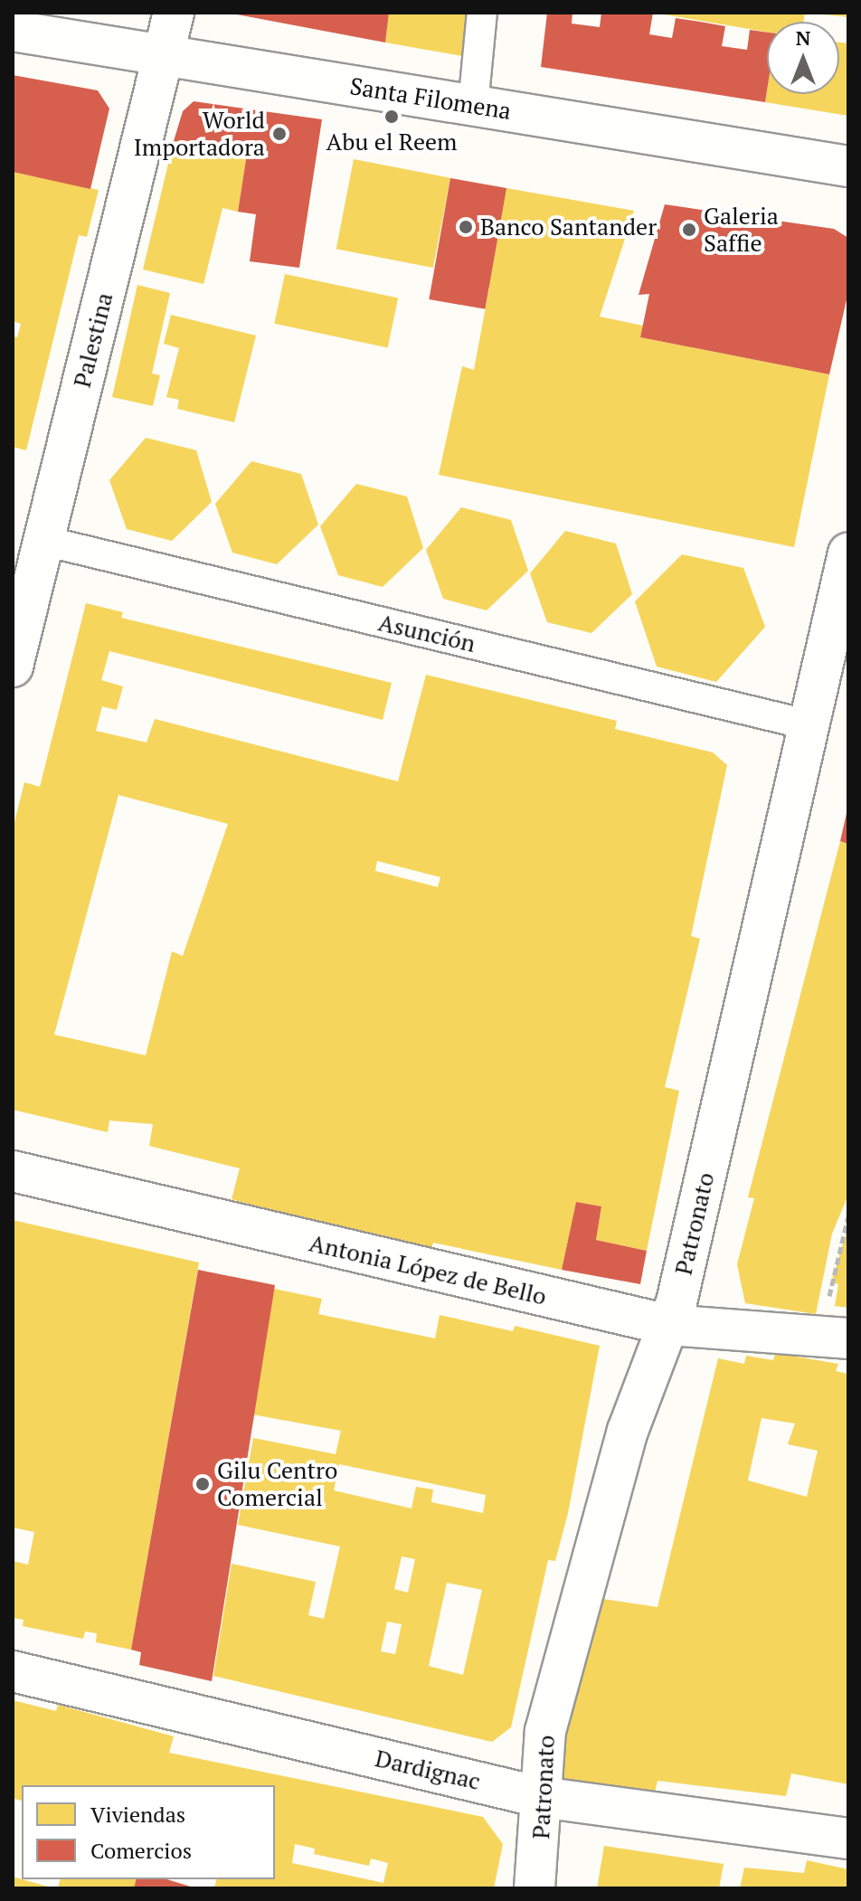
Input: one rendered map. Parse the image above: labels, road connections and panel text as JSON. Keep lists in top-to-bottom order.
{
  "streets": {
    "street": [
      "Santa Filomena",
      "Palestina",
      "Asunción",
      "Patronato",
      "Antonia López de Bello",
      "Dardignac"
    ]
  },
  "crossings": [
    ["Santa Filomena", "Palestina"],
    ["Palestina", "Asunción"],
    ["Asunción", "Patronato"],
    ["Patronato", "Antonia López de Bello"],
    ["Patronato", "Dardignac"]
  ],
  "places": [
    "Abu el Reem",
    "World Importadora",
    "Banco Santander",
    "Galeria Saffie",
    "Gilu Centro Comercial"
  ],
  "legend": ["Viviendas", "Comercios"],
  "north": "top"
}
